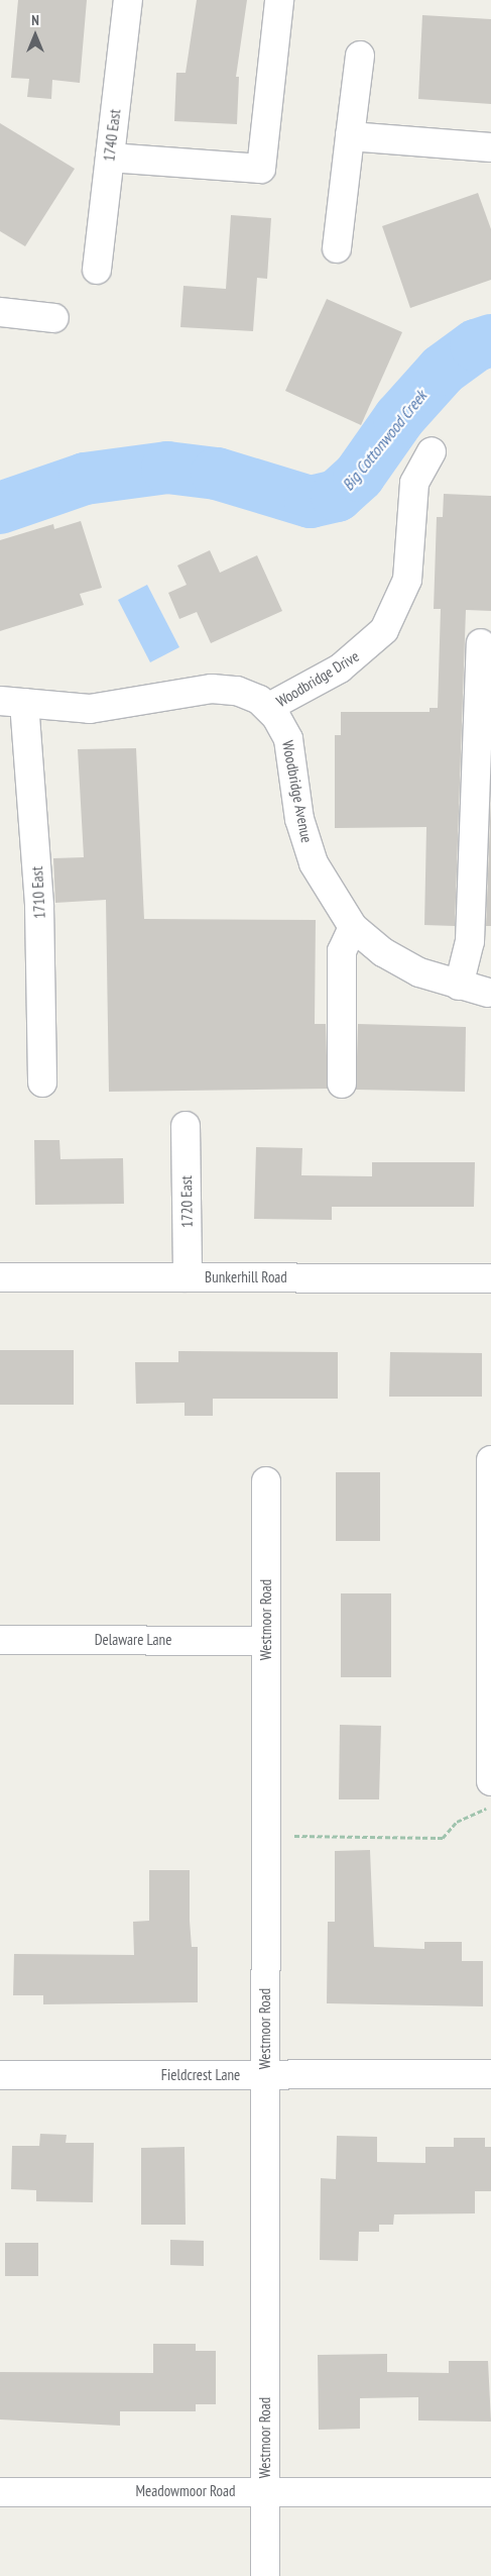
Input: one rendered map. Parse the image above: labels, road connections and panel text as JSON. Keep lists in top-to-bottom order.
{
  "streets": {
    "street": [
      "1740 East",
      "Woodbridge Drive",
      "Woodbridge Avenue",
      "1710 East",
      "1720 East",
      "Bunkerhill Road",
      "Westmoor Road",
      "Delaware Lane",
      "Fieldcrest Lane",
      "Meadowmoor Road"
    ]
  },
  "crossings": [
    ["Woodbridge Drive", "Woodbridge Avenue"],
    ["Woodbridge Drive", "1710 East"],
    ["1720 East", "Bunkerhill Road"],
    ["Westmoor Road", "Delaware Lane"],
    ["Westmoor Road", "Fieldcrest Lane"],
    ["Westmoor Road", "Meadowmoor Road"]
  ],
  "water": ["Big Cottonwood Creek"],
  "north": "top"
}
